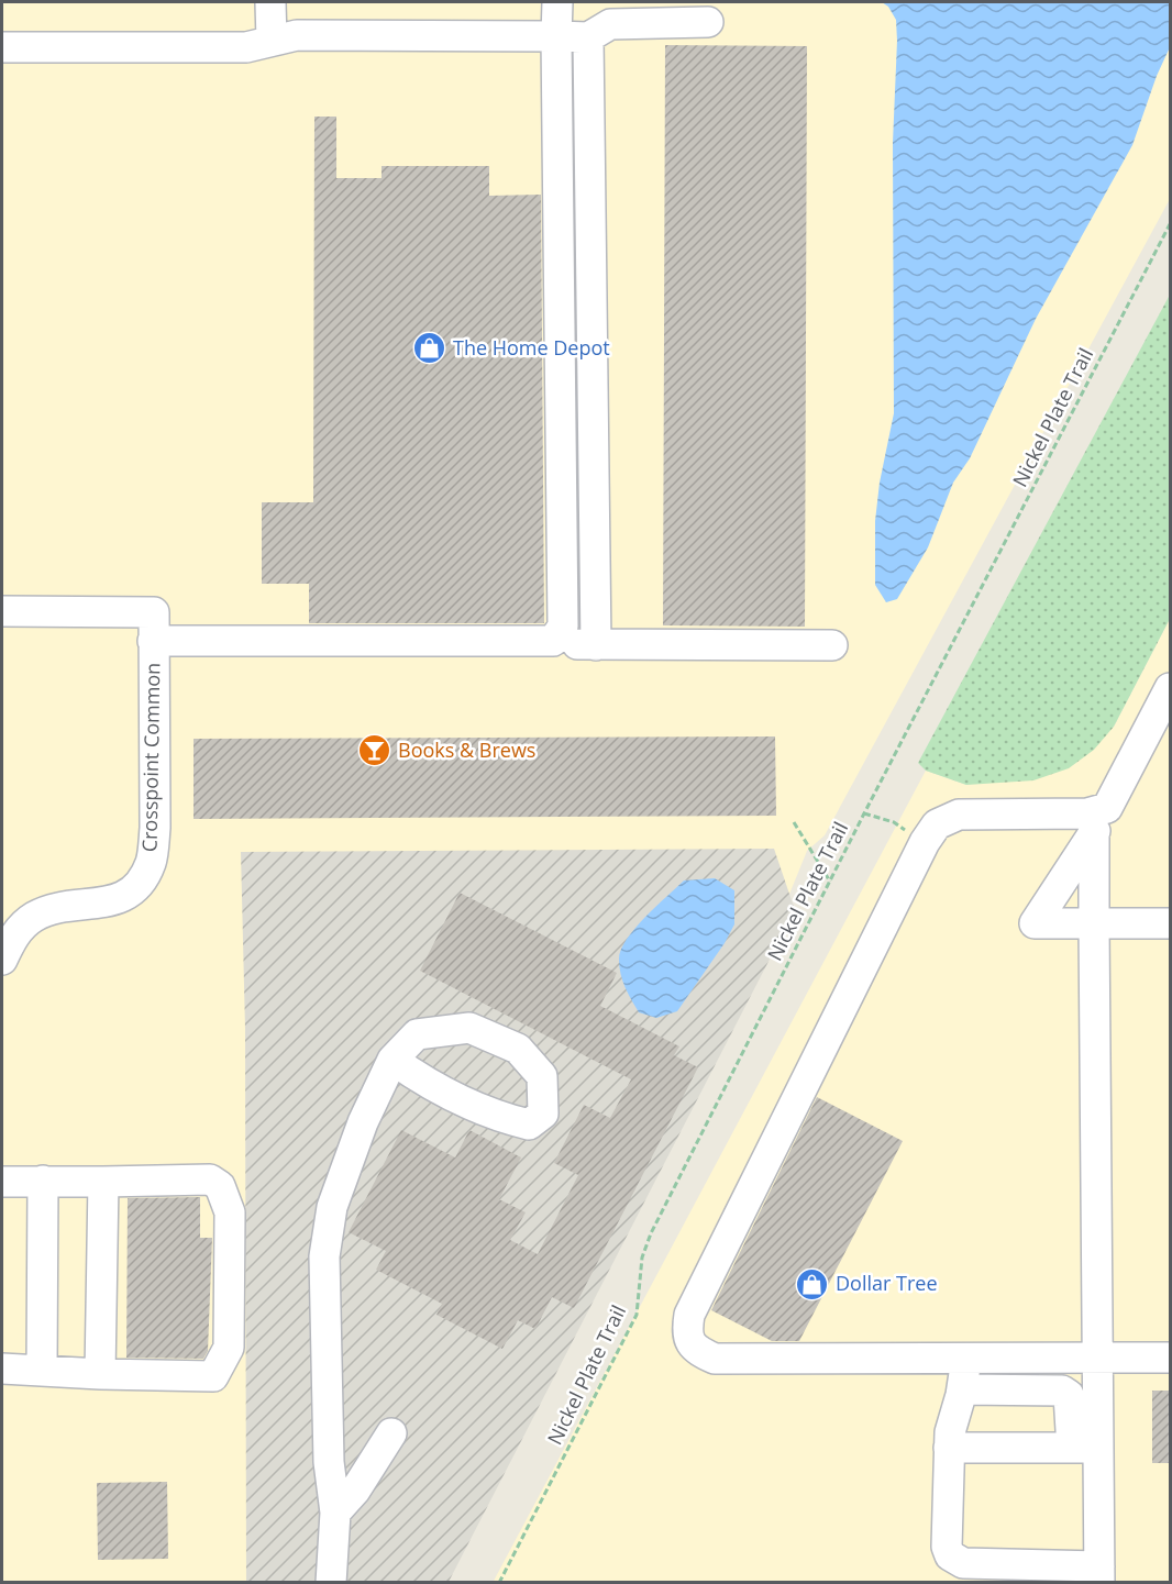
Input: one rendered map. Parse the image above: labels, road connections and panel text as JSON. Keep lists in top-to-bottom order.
{
  "streets": {
    "street": ["Crosspoint Common"],
    "path": ["Nickel Plate Trail"]
  },
  "places": {
    "shop": ["The Home Depot", "Dollar Tree"],
    "bar": ["Books & Brews"]
  }
}
